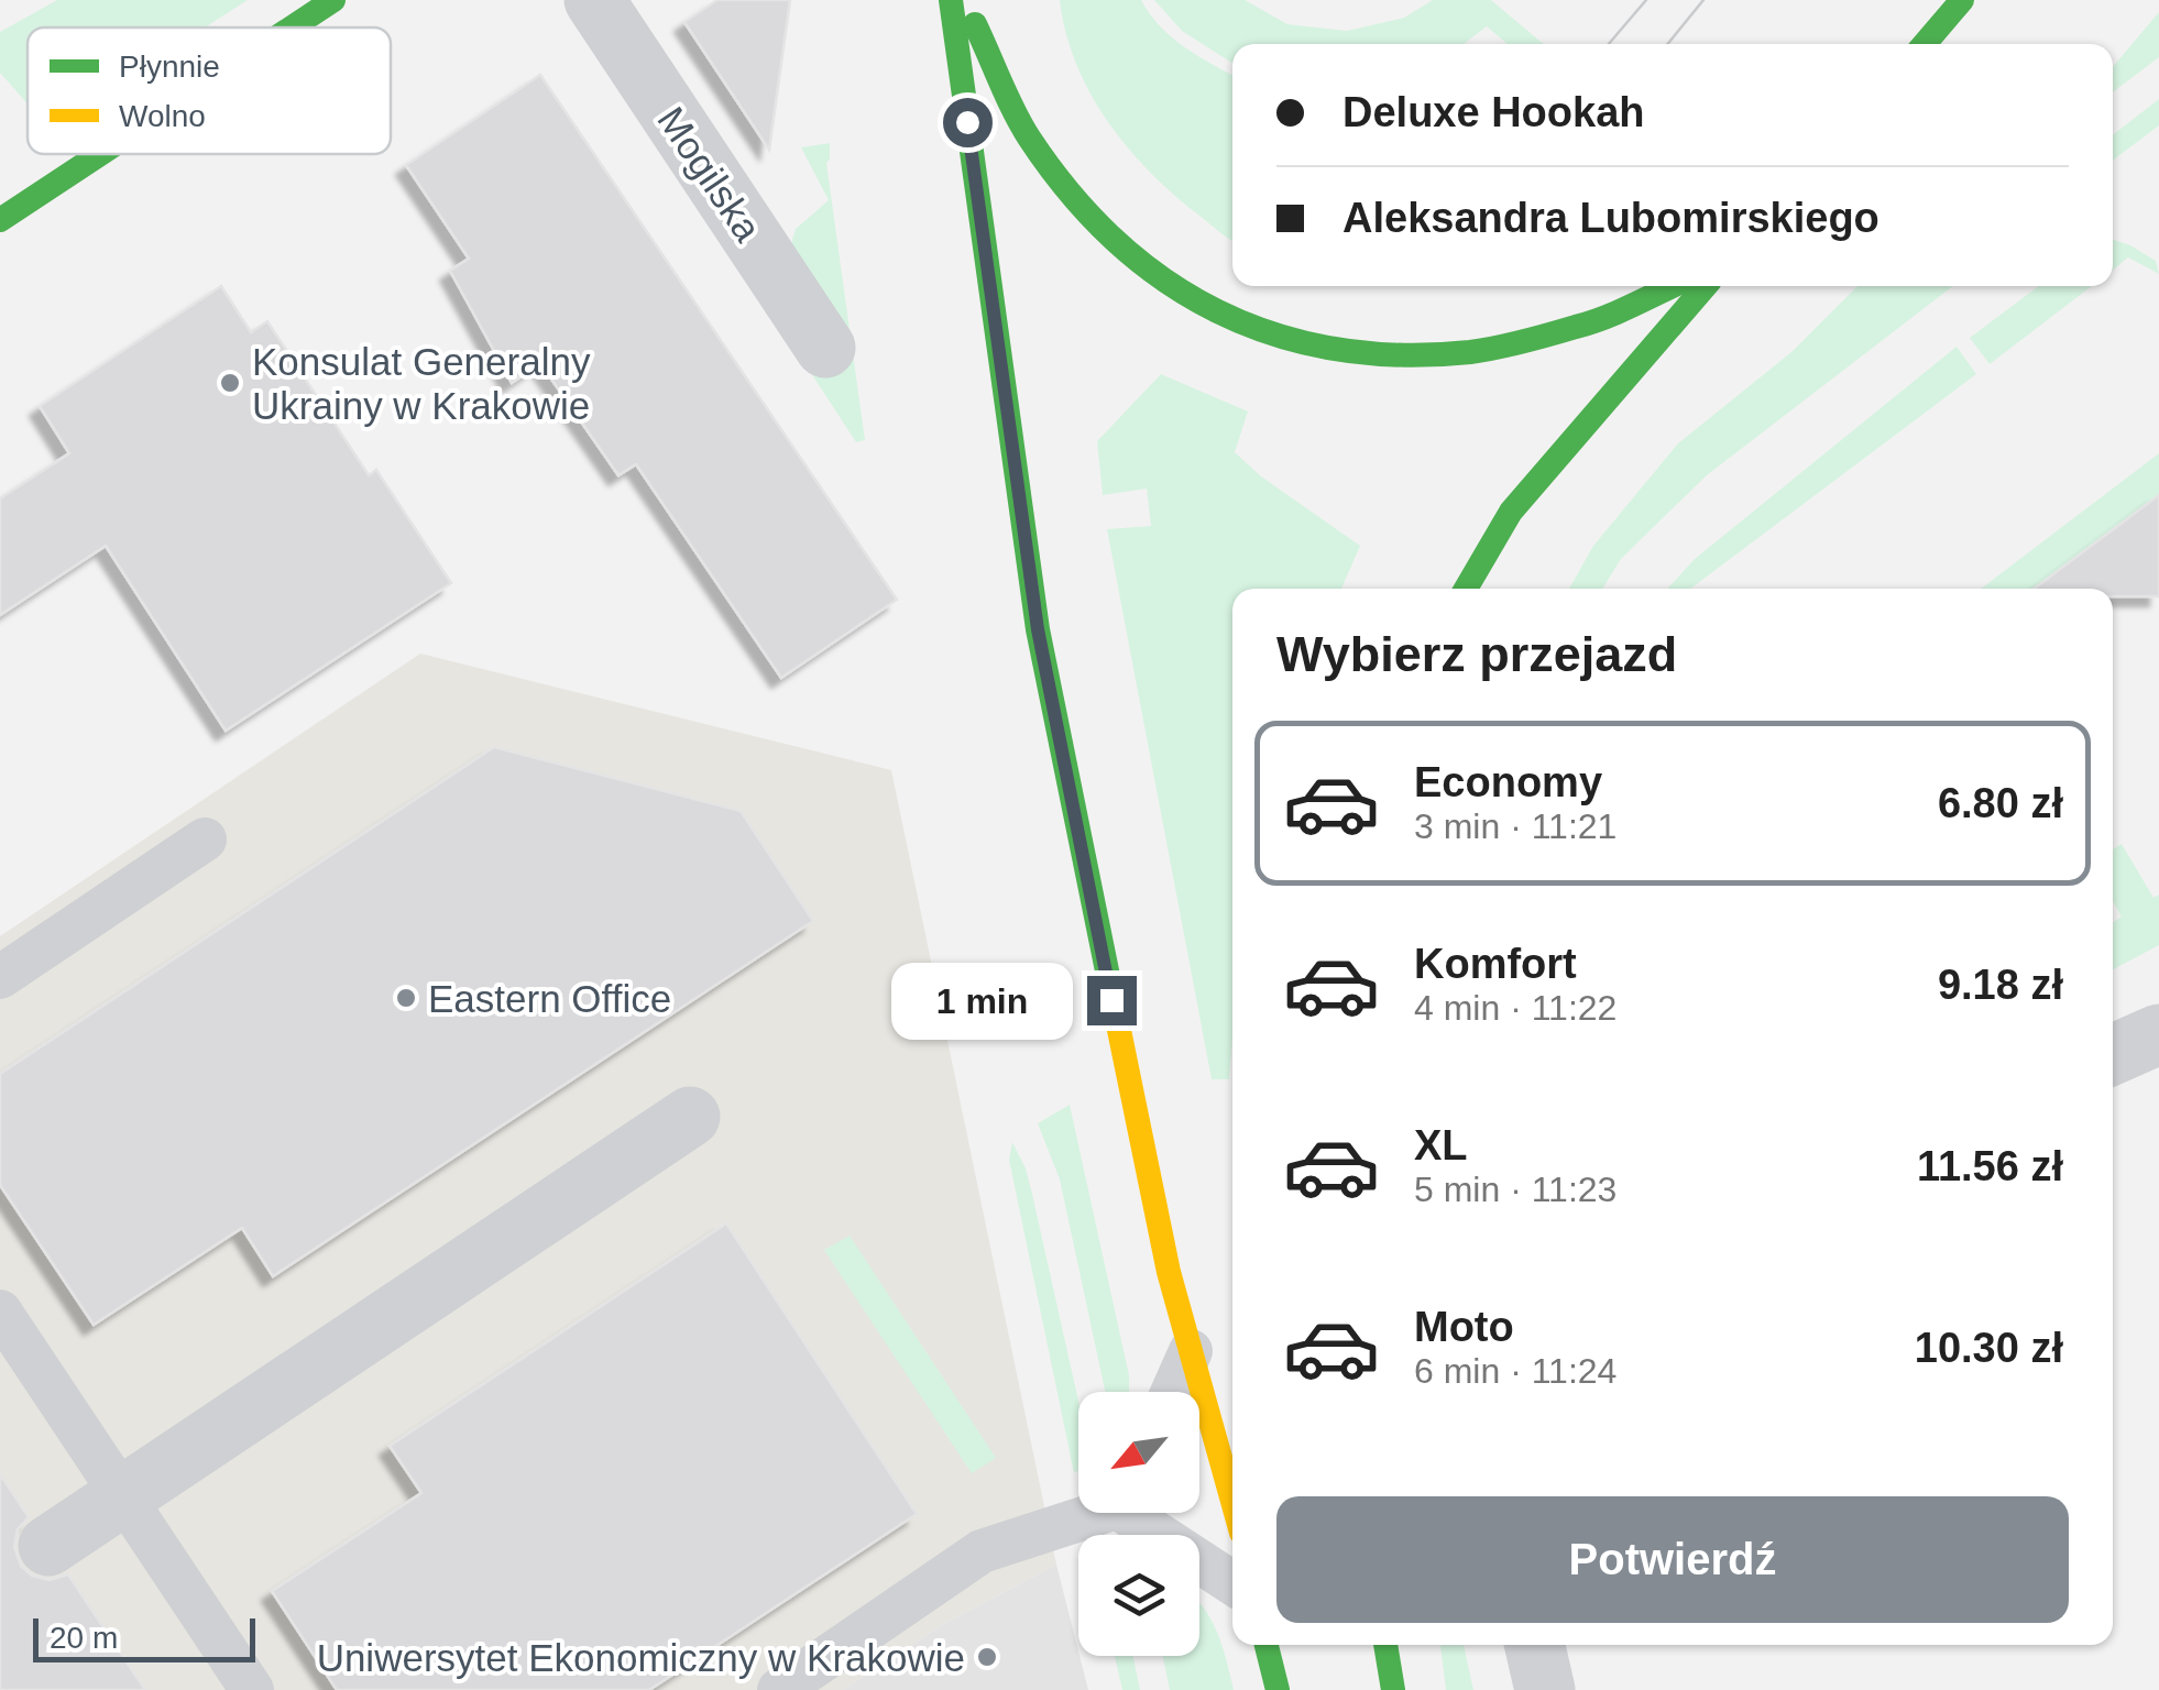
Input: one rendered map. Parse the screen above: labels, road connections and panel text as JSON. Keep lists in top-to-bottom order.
{
  "streets": {
    "street": ["Mogilska"]
  },
  "places": ["Konsulat Generalny Ukrainy w Krakowie", "Eastern Office", "Uniwersytet Ekonomiczny w Krakowie"],
  "legend": ["Płynnie", "Wolno"],
  "scale_bar": "20 m",
  "north": "bottom left",
  "page": {
    "banner": ["Deluxe Hookah", "Aleksandra Lubomirskiego"],
    "heading": "Wybierz przejazd",
    "list": [
      {
        "name": "Economy",
        "note": "3 min · 11:21",
        "value": "6.80 zł"
      },
      {
        "name": "Komfort",
        "note": "4 min · 11:22",
        "value": "9.18 zł"
      },
      {
        "name": "XL",
        "note": "5 min · 11:23",
        "value": "11.56 zł"
      },
      {
        "name": "Moto",
        "note": "6 min · 11:24",
        "value": "10.30 zł"
      }
    ],
    "bubble": "1 min",
    "buttons": "Potwierdź",
    "scale": "20 m"
  }
}
